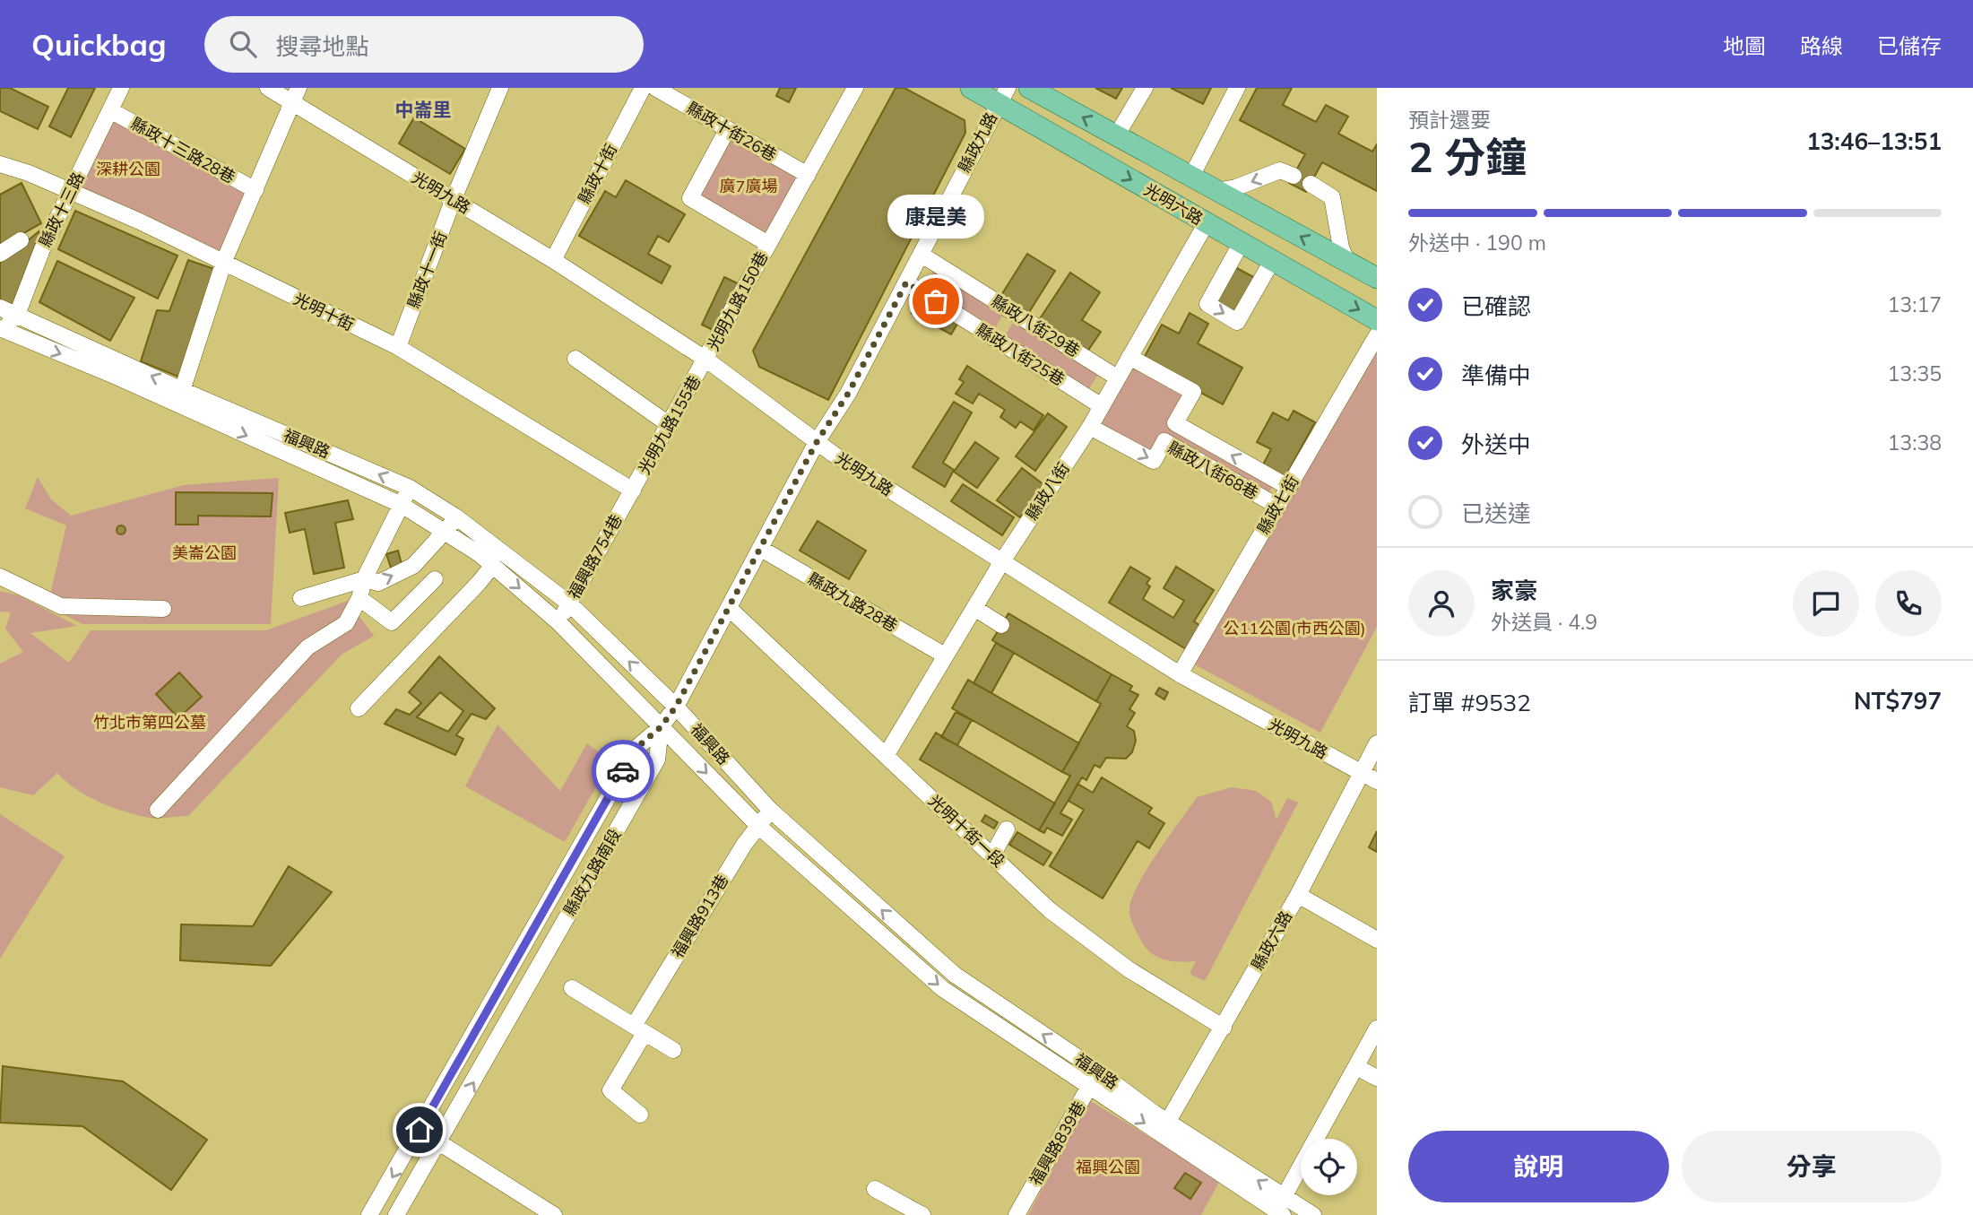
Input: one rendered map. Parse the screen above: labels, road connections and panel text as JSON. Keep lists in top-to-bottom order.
{
  "streets": {
    "main road": ["光明六路"],
    "street": [
      "縣政十街26巷",
      "縣政九路",
      "縣政十三路28巷",
      "縣政十街",
      "光明九路",
      "縣政十三路",
      "縣政十一街",
      "光明九路150巷",
      "光明十街",
      "縣政八街29巷",
      "縣政八街25巷",
      "光明九路155巷",
      "福興路",
      "縣政八街68巷",
      "縣政八街",
      "縣政七街",
      "福興路754巷",
      "縣政九路28巷",
      "光明十街一段",
      "縣政九路南段",
      "福興路913巷",
      "縣政六路",
      "福興路839巷"
    ]
  },
  "crossings": [
    ["縣政十街26巷", "光明九路150巷"],
    ["縣政九路", "光明九路"],
    ["縣政九路", "光明六路"],
    ["縣政九路", "縣政八街29巷"],
    ["縣政九路", "縣政八街25巷"],
    ["縣政九路", "福興路"],
    ["縣政九路", "縣政九路28巷"],
    ["縣政九路", "光明十街一段"],
    ["縣政九路", "縣政九路南段"],
    ["縣政十三路28巷", "縣政十三路"],
    ["縣政十街", "光明九路"],
    ["光明九路", "縣政十一街"],
    ["光明九路", "光明九路150巷"],
    ["光明九路", "光明九路155巷"],
    ["光明九路", "縣政八街"],
    ["光明九路", "縣政七街"],
    ["光明九路", "縣政六路"],
    ["光明六路", "縣政八街"],
    ["縣政十三路", "光明十街"],
    ["縣政十三路", "福興路"],
    ["縣政十一街", "光明十街"],
    ["光明九路150巷", "光明九路155巷"],
    ["光明十街", "光明九路155巷"],
    ["光明十街", "福興路754巷"],
    ["縣政八街29巷", "縣政八街"],
    ["縣政八街25巷", "縣政八街"],
    ["光明九路155巷", "福興路754巷"],
    ["福興路", "福興路754巷"],
    ["福興路", "縣政九路南段"],
    ["福興路", "福興路913巷"],
    ["福興路", "縣政六路"],
    ["福興路", "福興路839巷"],
    ["縣政八街68巷", "縣政八街"],
    ["縣政八街68巷", "縣政七街"],
    ["縣政八街", "縣政九路28巷"],
    ["縣政八街", "光明十街一段"],
    ["光明十街一段", "縣政六路"]
  ],
  "districts": ["中崙里"],
  "parks": [
    "深耕公園",
    "廣7廣場",
    "美崙公園",
    "公11公園(市西公園)",
    "竹北市第四公墓",
    "福興公園"
  ],
  "places": ["康是美"],
  "page": {
    "header": "Quickbag",
    "search": "搜尋地點",
    "nav": ["地圖", "路線", "已儲存"],
    "heading": ["2 分鐘", "預計還要", "13:46–13:51"],
    "panel": [
      "家豪",
      "外送員 · 4.9",
      "訂單 #9532",
      "NT$797"
    ],
    "bubble": "康是美",
    "bar": "外送中 · 190 m",
    "list": [
      ["已確認", "13:17"],
      ["準備中", "13:35"],
      ["外送中", "13:38"],
      "已送達"
    ],
    "buttons": ["說明", "分享"]
  }
}
